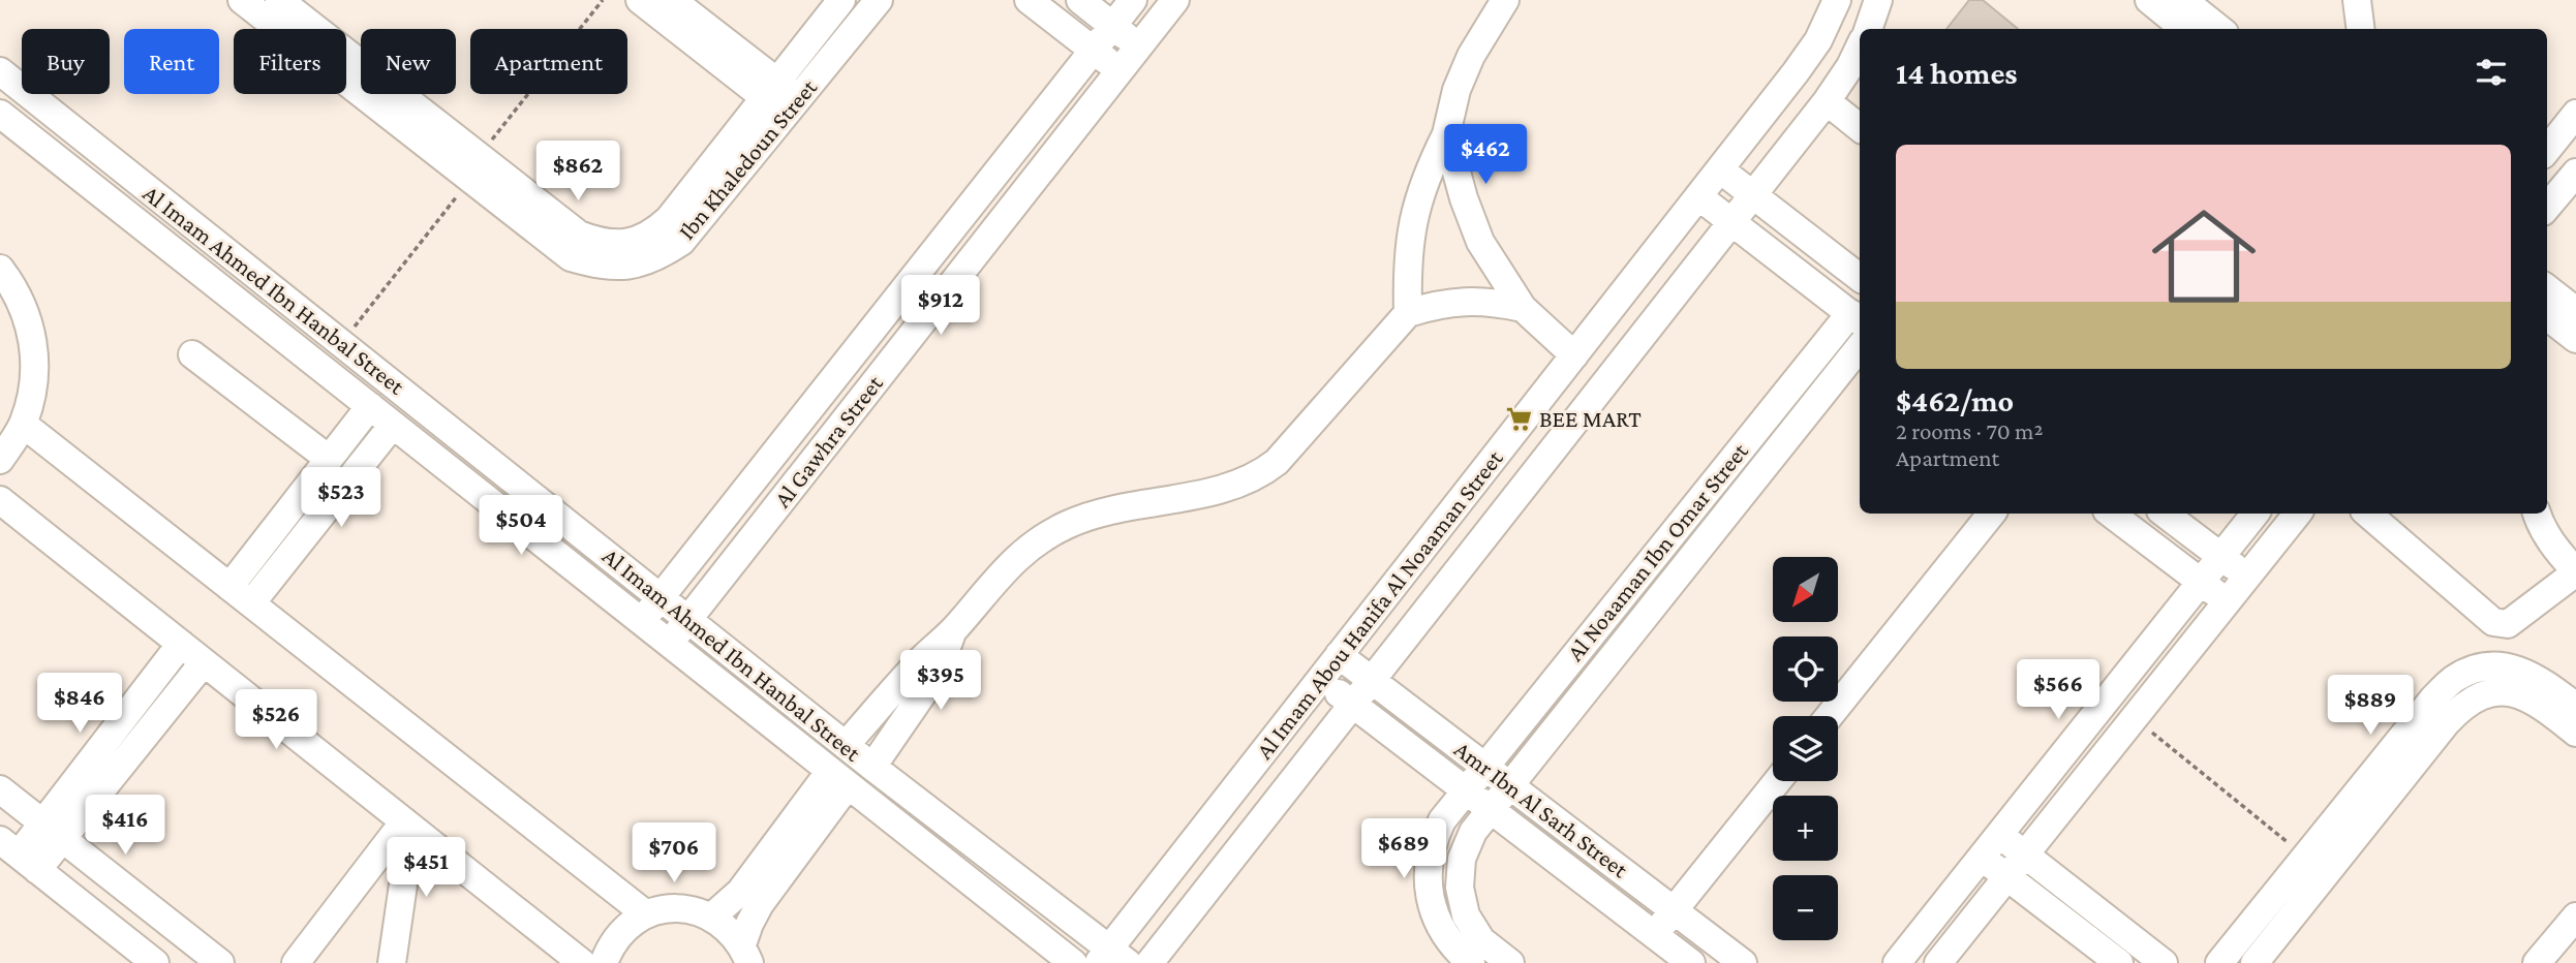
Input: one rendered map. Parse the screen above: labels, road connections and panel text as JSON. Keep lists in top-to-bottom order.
{
  "streets": {
    "street": [
      "Ibn Khaledoun Street",
      "Al Imam Ahmed Ibn Hanbal Street",
      "Al Gawhra Street",
      "Al Noaaman Ibn Omar Street",
      "Al Imam Abou Hanifa Al Noaaman Street",
      "Amr Ibn Al Sarh Street"
    ]
  },
  "crossings": [
    ["Al Imam Ahmed Ibn Hanbal Street", "Al Gawhra Street"],
    ["Al Imam Ahmed Ibn Hanbal Street", "Al Imam Abou Hanifa Al Noaaman Street"],
    ["Al Noaaman Ibn Omar Street", "Amr Ibn Al Sarh Street"],
    ["Al Imam Abou Hanifa Al Noaaman Street", "Amr Ibn Al Sarh Street"]
  ],
  "places": {
    "supermarket": ["BEE MART"]
  },
  "north": "bottom left",
  "page": {
    "chip": [
      "Buy",
      "Rent",
      "Filters",
      "New",
      "Apartment"
    ],
    "heading": "14 homes",
    "list": [
      {
        "name": "$462/mo",
        "note": "2 rooms · 70 m² · Apartment"
      }
    ],
    "price": [
      "$462",
      "$862",
      "$912",
      "$523",
      "$504",
      "$395",
      "$566",
      "$846",
      "$889",
      "$526",
      "$416",
      "$689",
      "$706",
      "$451"
    ],
    "map_buttons": ["+", "−"]
  }
}
